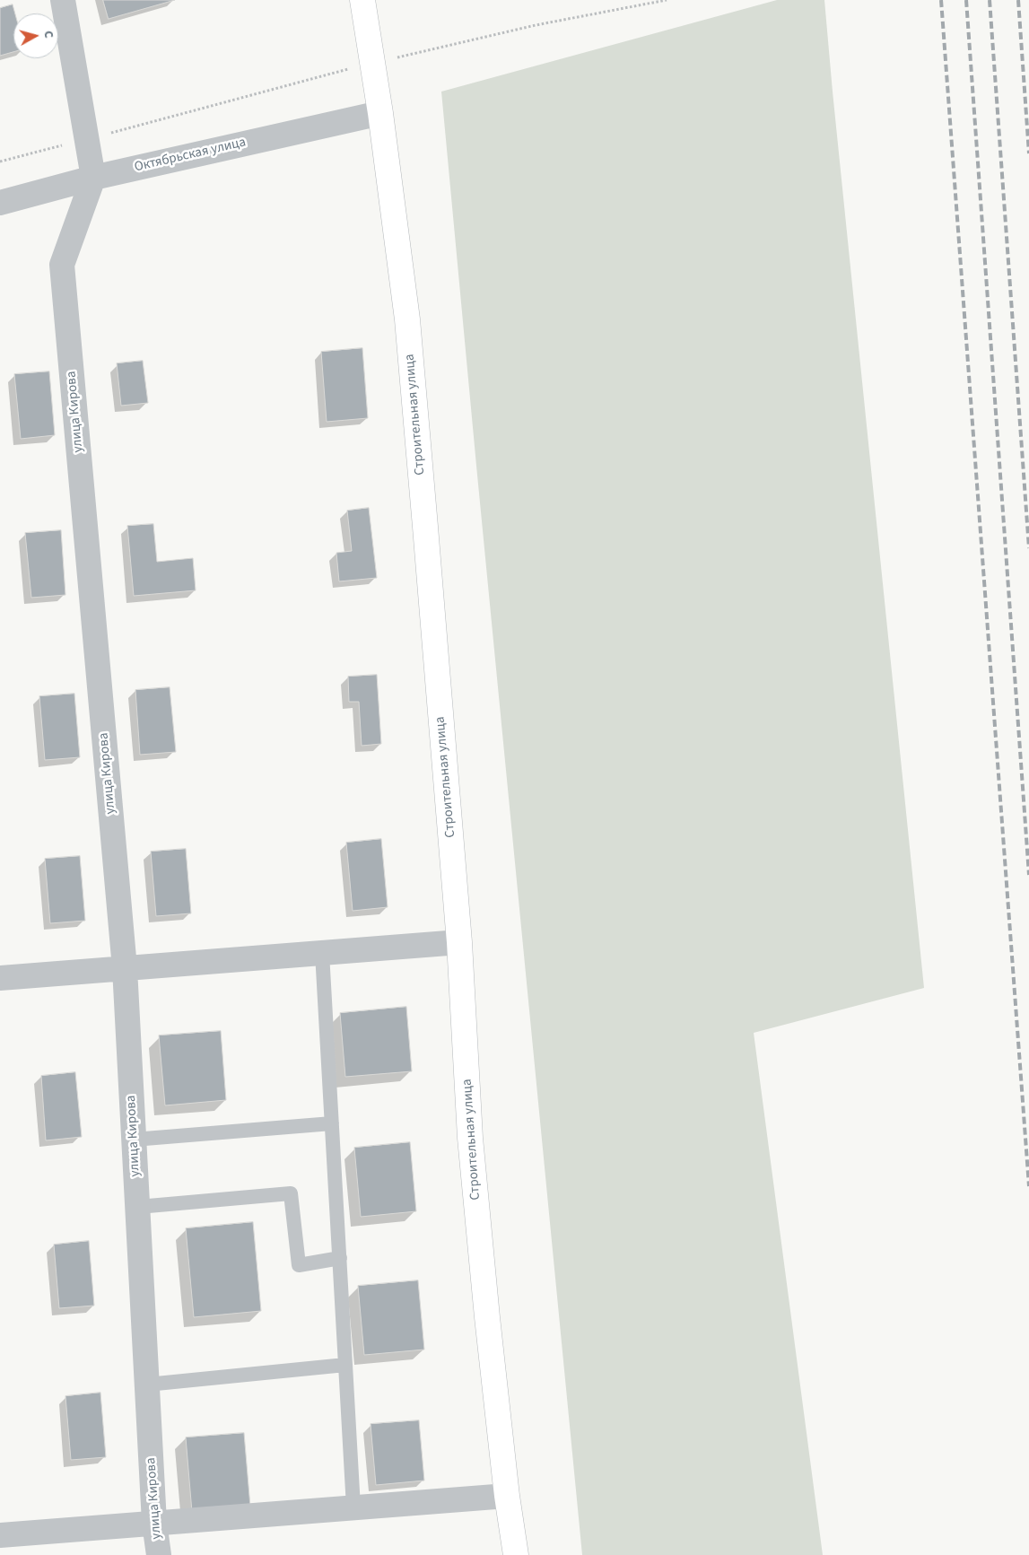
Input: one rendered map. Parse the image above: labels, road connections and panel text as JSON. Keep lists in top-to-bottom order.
{
  "streets": {
    "main road": ["Строительная улица"],
    "street": ["Октябрьская улица", "улица Кирова"]
  },
  "crossings": [
    ["Октябрьская улица", "улица Кирова"],
    ["Октябрьская улица", "Строительная улица"]
  ],
  "north": "right"
}
